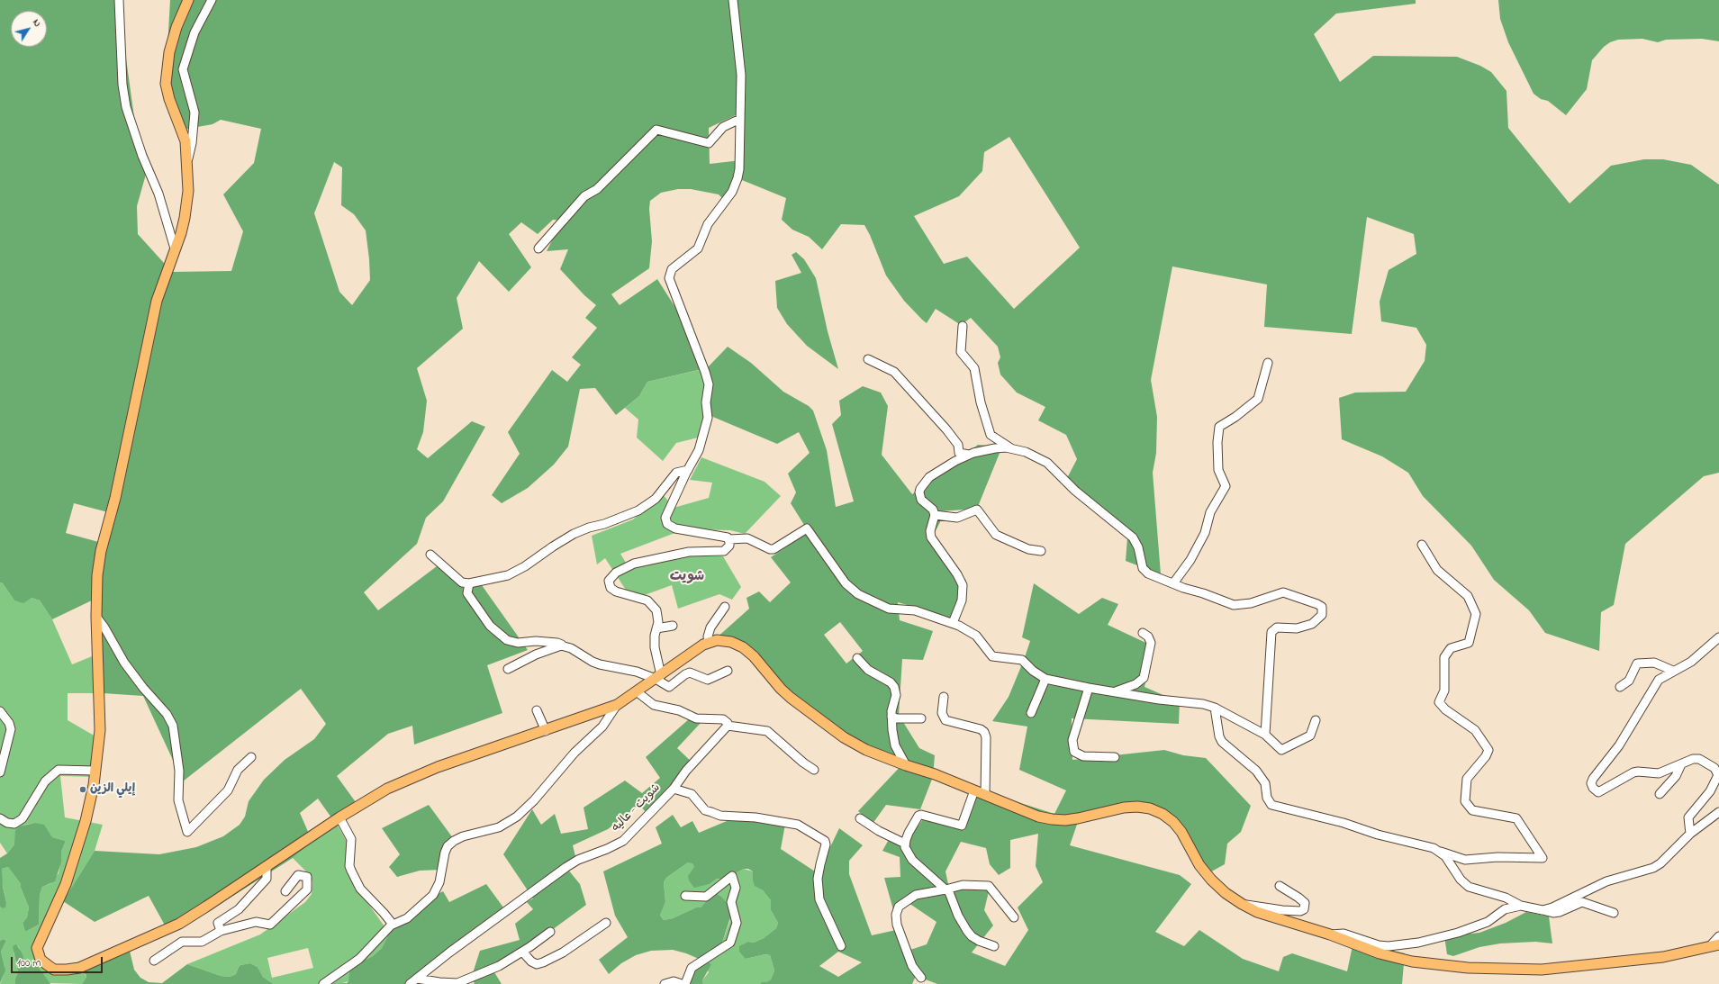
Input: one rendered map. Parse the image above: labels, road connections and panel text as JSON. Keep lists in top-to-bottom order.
{
  "streets": {
    "street": ["شويت - عاليه"]
  },
  "districts": ["شويت"],
  "places": ["إيلي الزين"],
  "scale_bar": "100 m",
  "north": "top right"
}
